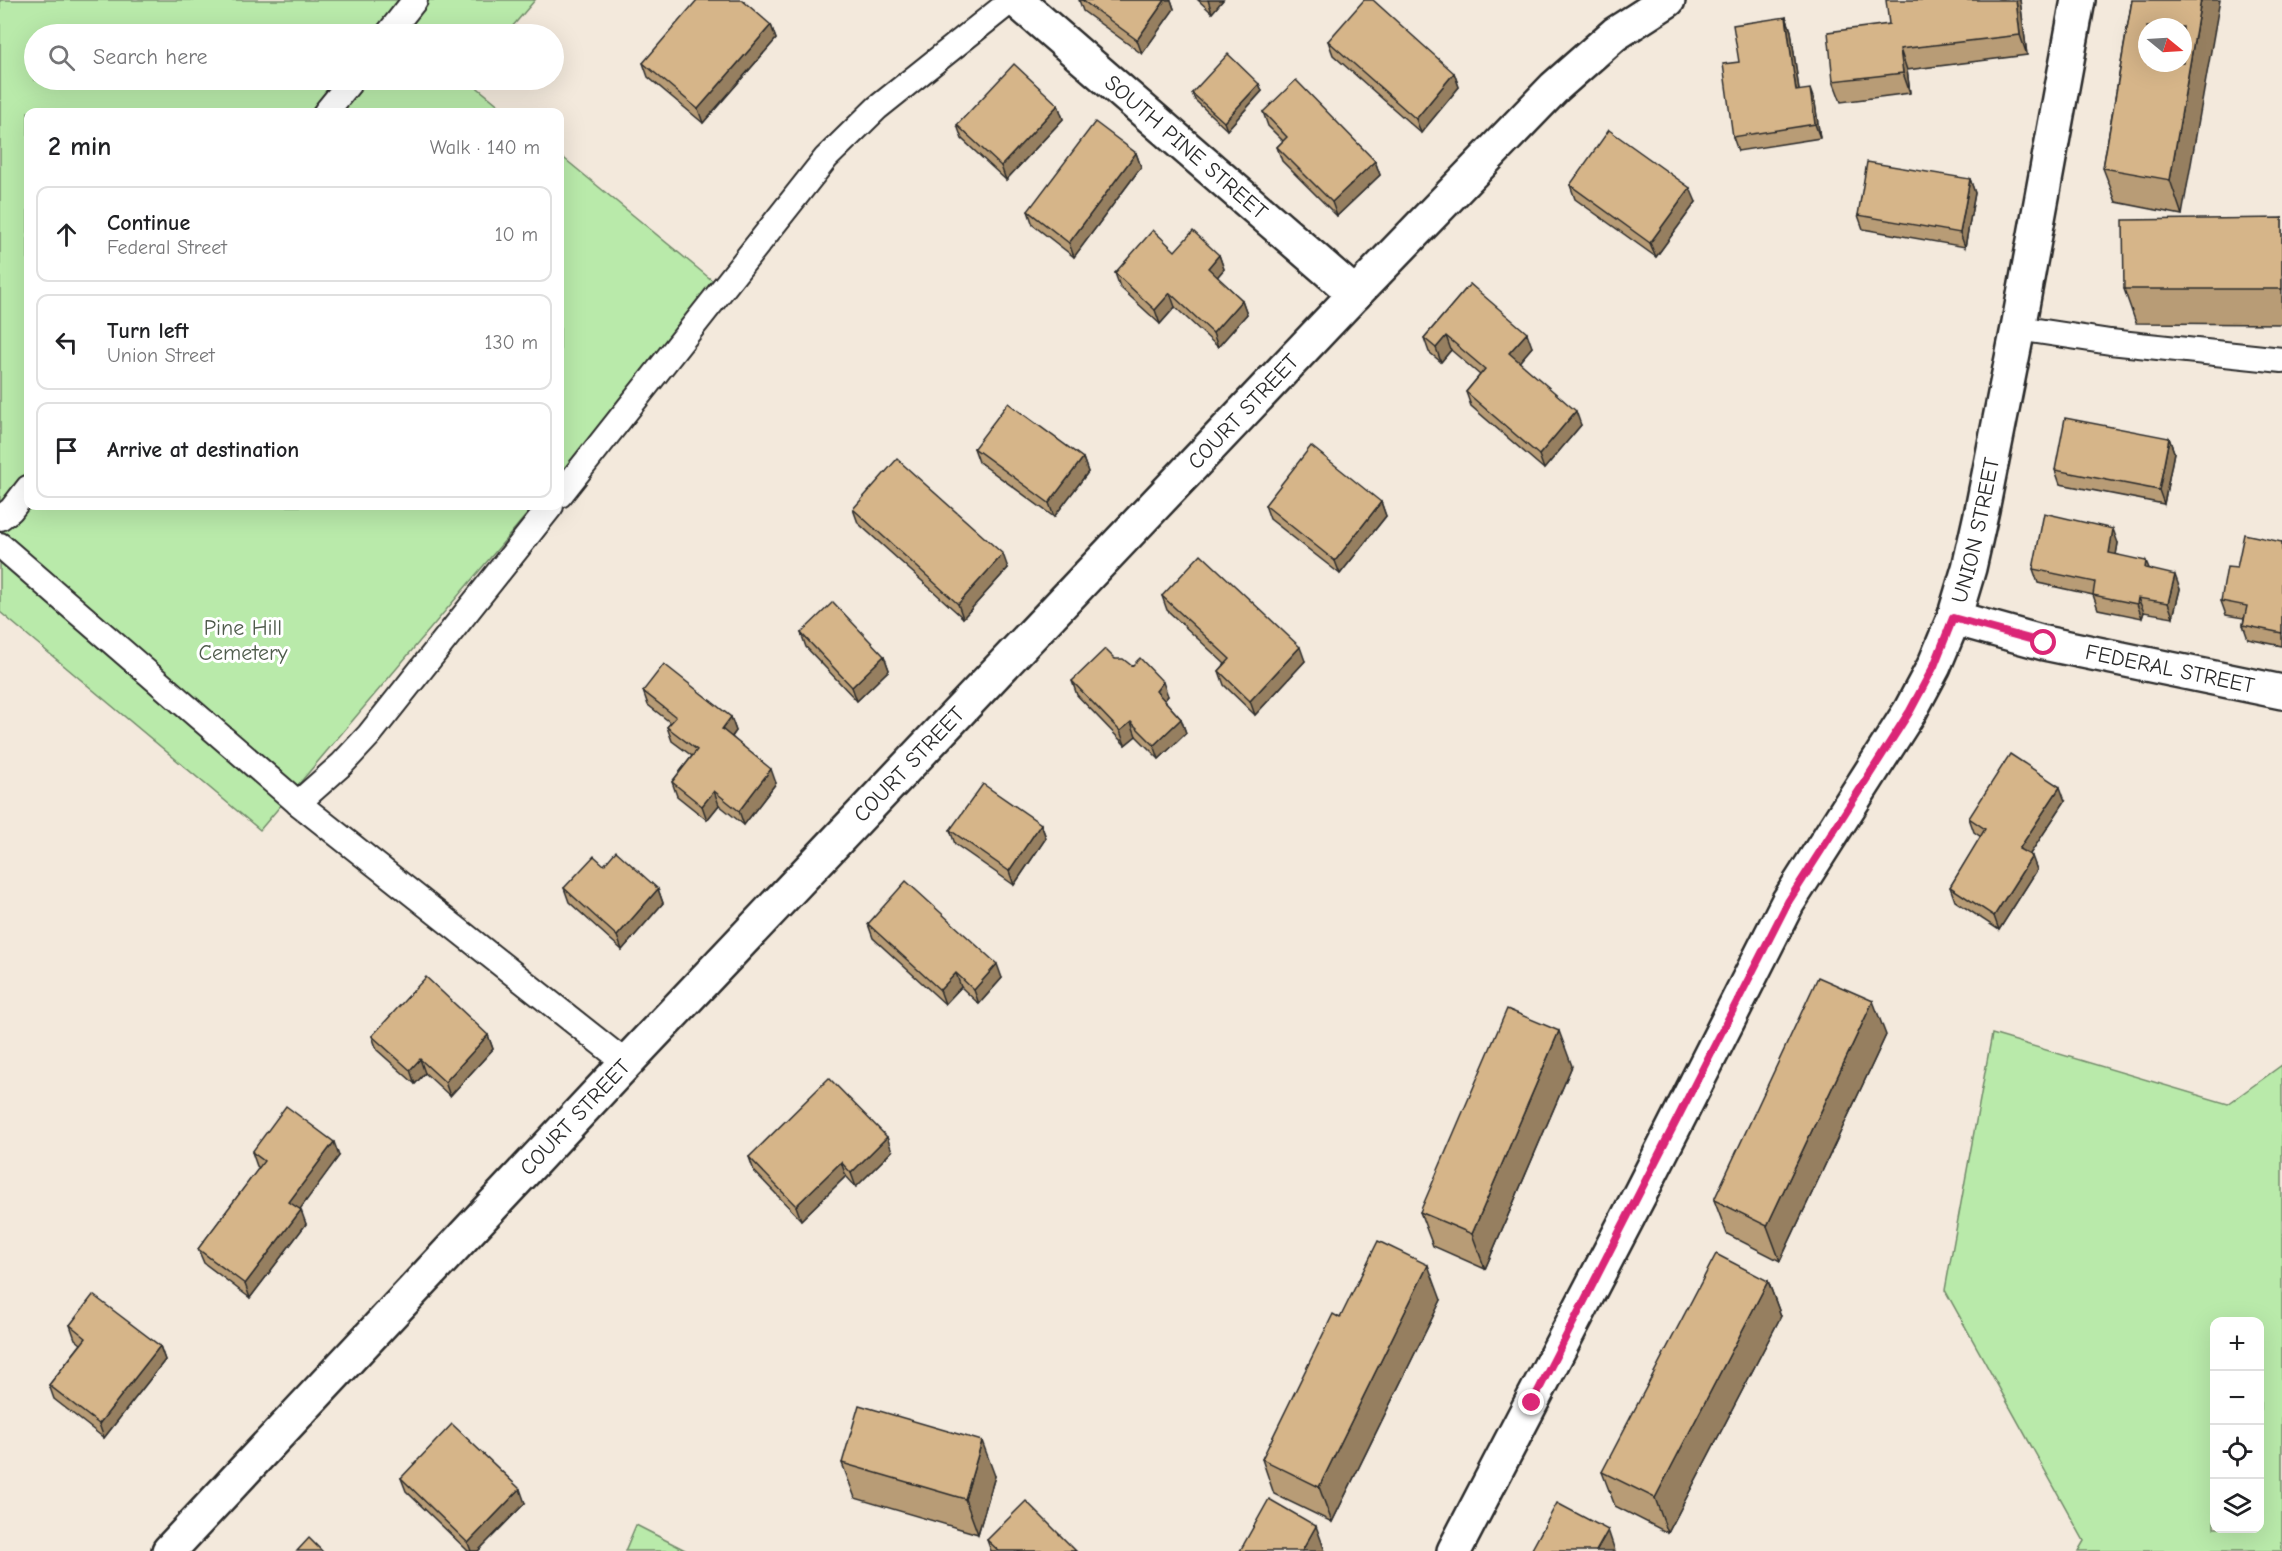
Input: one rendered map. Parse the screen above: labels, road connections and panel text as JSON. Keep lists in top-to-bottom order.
{
  "streets": {
    "street": [
      "SOUTH PINE STREET",
      "COURT STREET",
      "UNION STREET",
      "FEDERAL STREET"
    ]
  },
  "crossings": [
    ["SOUTH PINE STREET", "COURT STREET"],
    ["UNION STREET", "FEDERAL STREET"]
  ],
  "parks": ["Pine Hill Cemetery"],
  "north": "right",
  "page": {
    "search": "Search here",
    "heading": ["2 min", "Walk · 140 m"],
    "list": [
      ["Continue", "Federal Street", "10 m"],
      ["Turn left", "Union Street", "130 m"],
      "Arrive at destination"
    ],
    "map_buttons": ["+", "−"]
  }
}
